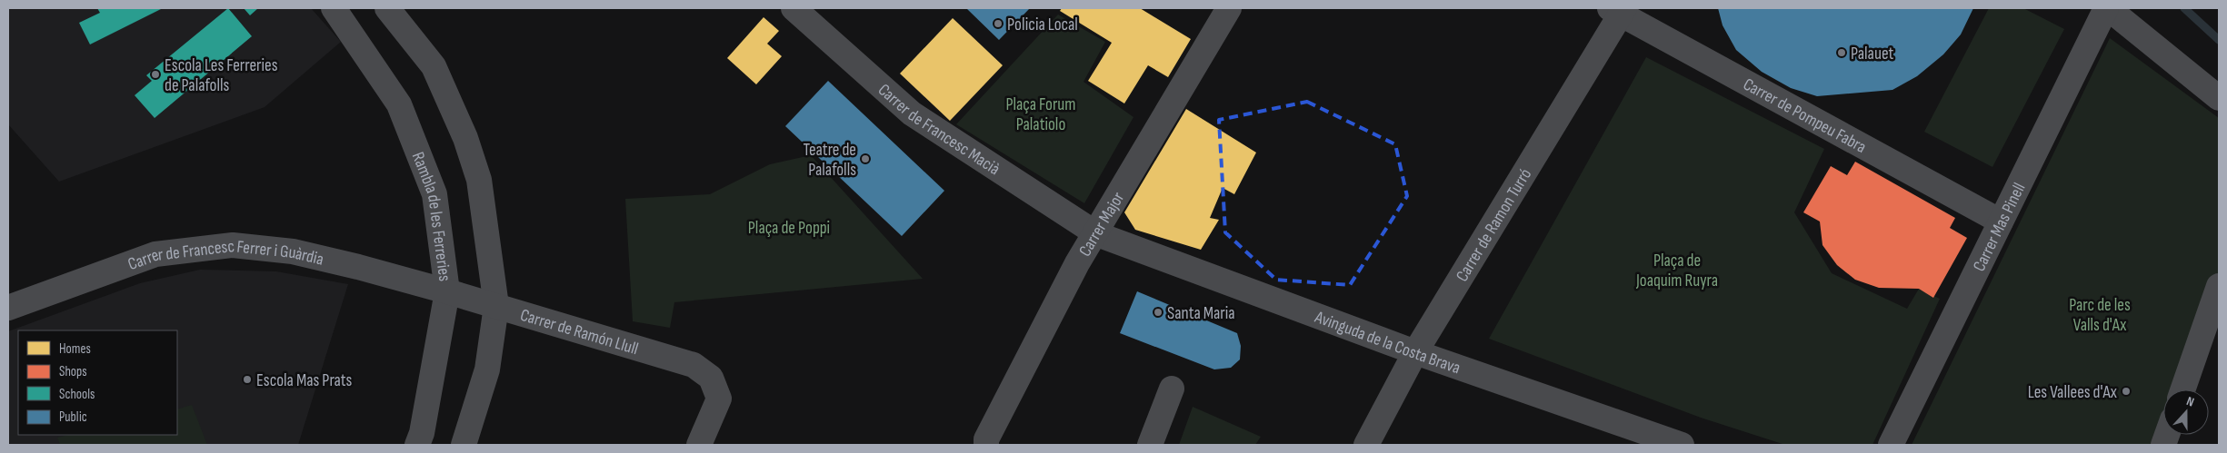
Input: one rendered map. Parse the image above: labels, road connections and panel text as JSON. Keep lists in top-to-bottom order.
{
  "streets": {
    "street": [
      "Carrer de Pompeu Fabra",
      "Carrer de Francesc Macià",
      "Rambla de les Ferreries",
      "Carrer Major",
      "Carrer de Ramon Turró",
      "Carrer Mas Pinell",
      "Carrer de Francesc Ferrer i Guàrdia",
      "Carrer de Ramón Llull",
      "Avinguda de la Costa Brava"
    ]
  },
  "crossings": [
    ["Carrer de Pompeu Fabra", "Carrer de Ramon Turró"],
    ["Carrer de Pompeu Fabra", "Carrer Mas Pinell"],
    ["Carrer de Francesc Macià", "Carrer Major"],
    ["Carrer de Francesc Macià", "Avinguda de la Costa Brava"],
    ["Rambla de les Ferreries", "Carrer de Francesc Ferrer i Guàrdia"],
    ["Rambla de les Ferreries", "Carrer de Ramón Llull"],
    ["Carrer Major", "Avinguda de la Costa Brava"],
    ["Carrer de Ramon Turró", "Avinguda de la Costa Brava"],
    ["Carrer de Francesc Ferrer i Guàrdia", "Carrer de Ramón Llull"]
  ],
  "parks": [
    "Plaça Forum Palatiolo",
    "Plaça de Poppi",
    "Plaça de Joaquim Ruyra",
    "Parc de les Valls d'Ax"
  ],
  "places": [
    "Policia Local",
    "Palauet",
    "Escola Les Ferreries de Palafolls",
    "Teatre de Palafolls",
    "Santa Maria",
    "Escola Mas Prats",
    "Les Vallees d'Ax"
  ],
  "legend": [
    "Homes",
    "Shops",
    "Schools",
    "Public"
  ],
  "north": "top"
}
